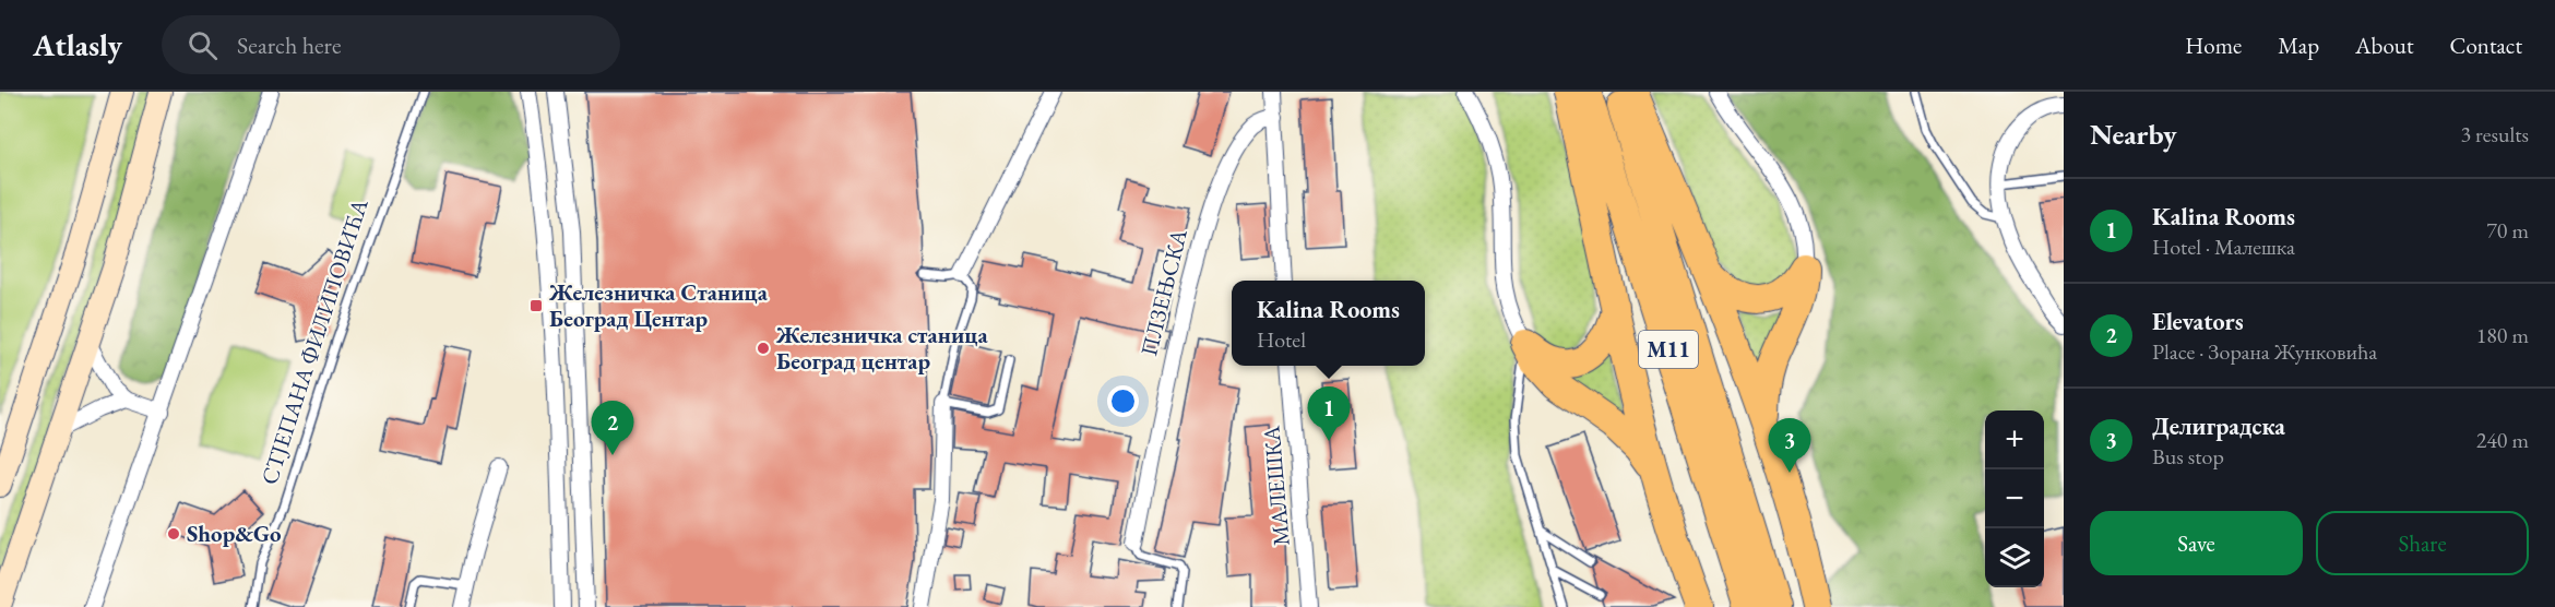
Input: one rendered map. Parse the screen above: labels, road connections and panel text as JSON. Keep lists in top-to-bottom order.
{
  "streets": {
    "highway": ["M11"],
    "street": ["ПЛЗЕЊСКА", "МАЛЕШКА"],
    "lane": ["СТЈЕПАНА ФИЛИПОВИЋА"]
  },
  "places": {
    "transit": ["Железничка Станица Београд Центар"],
    "other": ["Железничка станица Београд центар", "Shop&Go"]
  },
  "page": {
    "header": "Atlasly",
    "search": "Search here",
    "nav": [
      "Home",
      "Map",
      "About",
      "Contact"
    ],
    "heading": ["Nearby", "3 results"],
    "list": [
      {
        "mark": "1",
        "name": "Kalina Rooms",
        "note": "Hotel · Малешка",
        "value": "70 m"
      },
      {
        "mark": "2",
        "name": "Elevators",
        "note": "Place · Зорана Жунковића",
        "value": "180 m"
      },
      {
        "mark": "3",
        "name": "Делиградска",
        "note": "Bus stop",
        "value": "240 m"
      }
    ],
    "popup": ["Kalina Rooms", "Hotel"],
    "pins": ["1", "2", "3"],
    "map_buttons": ["+", "−"],
    "buttons": ["Save", "Share"]
  }
}
